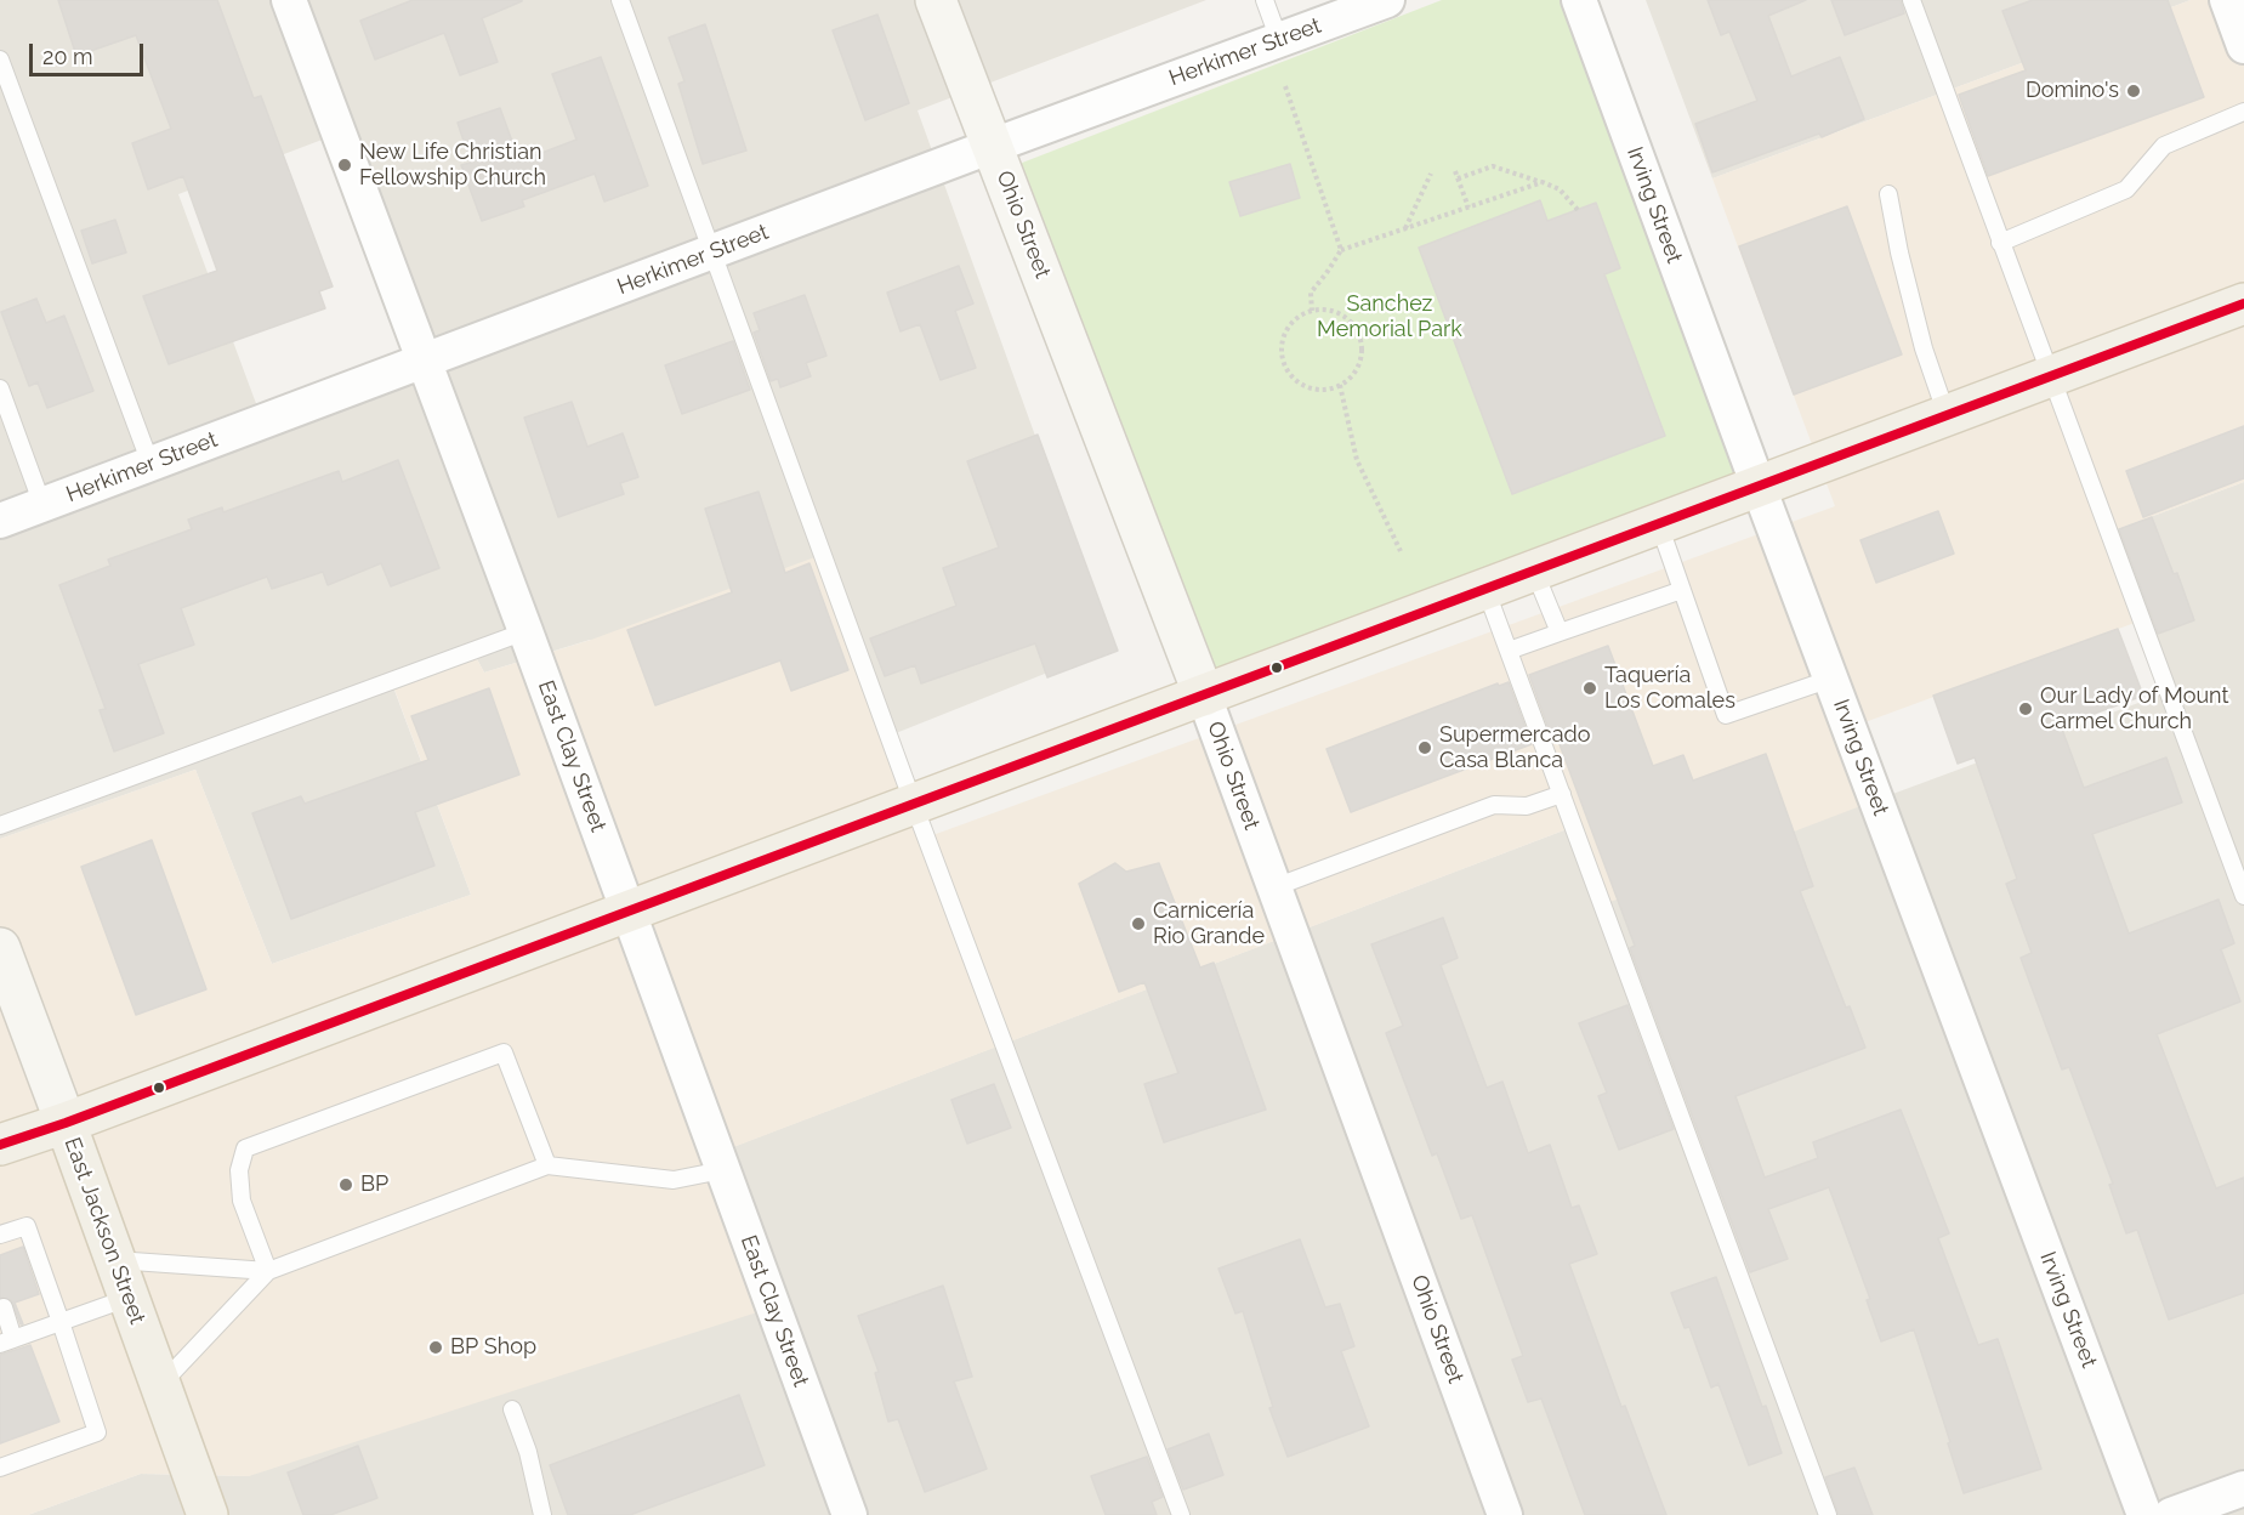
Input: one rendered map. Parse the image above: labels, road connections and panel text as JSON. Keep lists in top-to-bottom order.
{
  "streets": {
    "main road": ["East Jackson Street"],
    "street": [
      "Herkimer Street",
      "Irving Street",
      "Ohio Street",
      "East Clay Street"
    ]
  },
  "crossings": [
    ["Herkimer Street", "Ohio Street"],
    ["Herkimer Street", "East Clay Street"]
  ],
  "parks": ["Sanchez Memorial Park"],
  "places": [
    "Domino's",
    "New Life Christian Fellowship Church",
    "Taquería Los Comales",
    "Our Lady of Mount Carmel Church",
    "Supermercado Casa Blanca",
    "Carnicería Rio Grande",
    "BP",
    "BP Shop"
  ],
  "scale_bar": "20 m"
}
